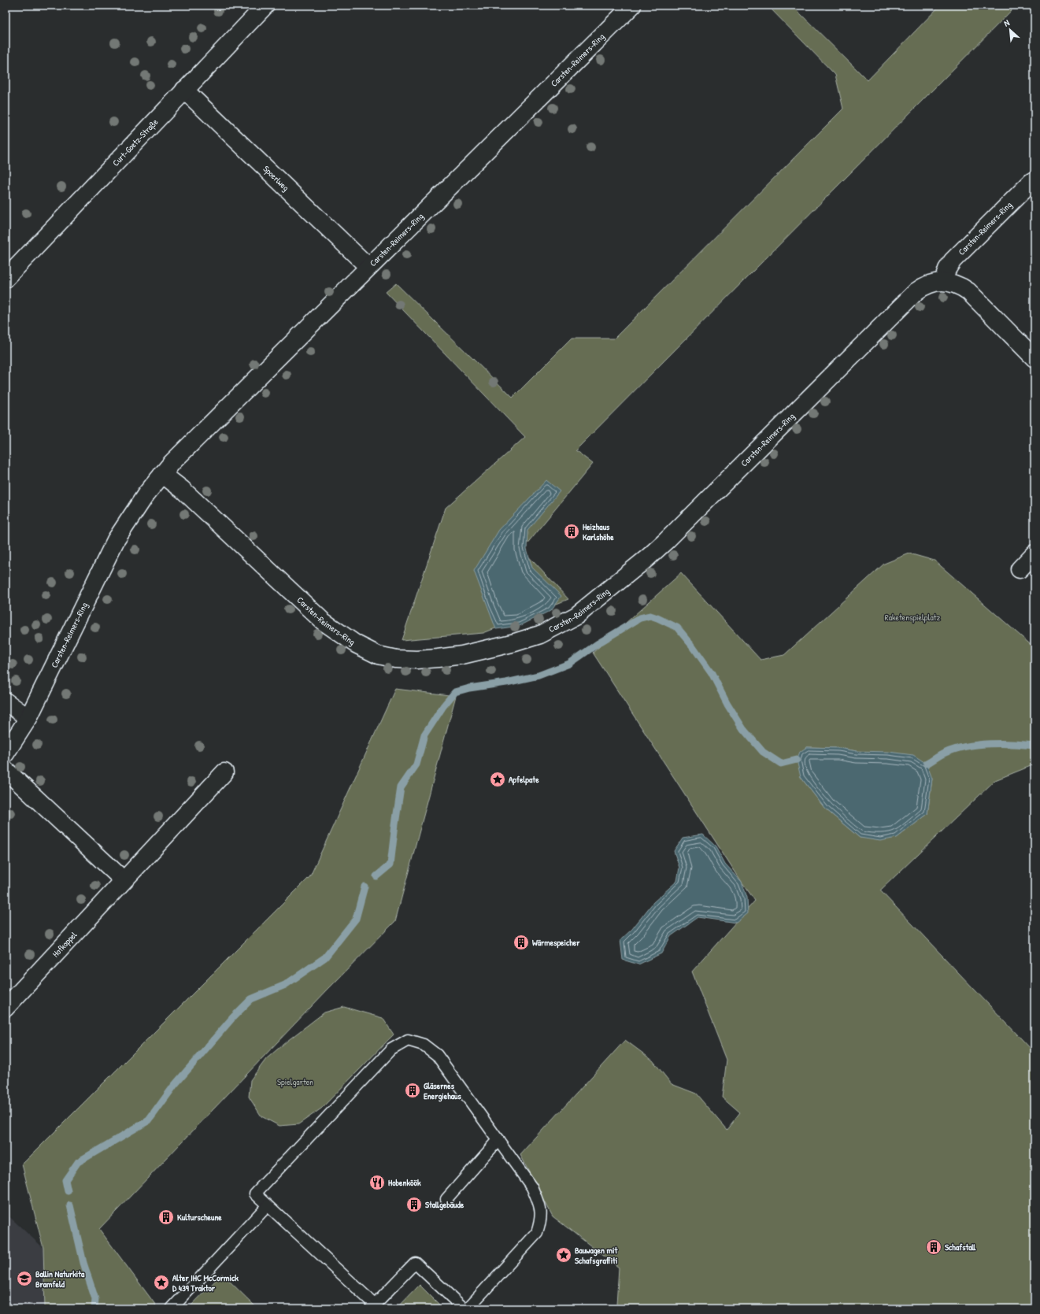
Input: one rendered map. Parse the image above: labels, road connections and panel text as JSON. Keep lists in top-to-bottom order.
{
  "streets": {
    "street": [
      "Carsten-Reimers-Ring",
      "Curt-Goetz-Straße",
      "Spoerlweg",
      "Hofkoppel"
    ]
  },
  "crossings": [
    ["Carsten-Reimers-Ring", "Spoerlweg"],
    ["Curt-Goetz-Straße", "Spoerlweg"]
  ],
  "parks": ["Raketenspielplatz", "Spielgarten"],
  "places": {
    "building": [
      "Heizhaus Karlshöhe",
      "Wärmespeicher",
      "Gläsernes Energiehaus",
      "Stallgebäude",
      "Kulturscheune",
      "Schafstall"
    ],
    "place": ["Apfelpate", "Bauwagen mit Schafsgraffiti", "Alter IHC McCormick D 439 Traktor"],
    "restaurant": ["Hobenköök"],
    "school or university": ["Ballin Naturkita Bramfeld"]
  },
  "north": "top left"
}
